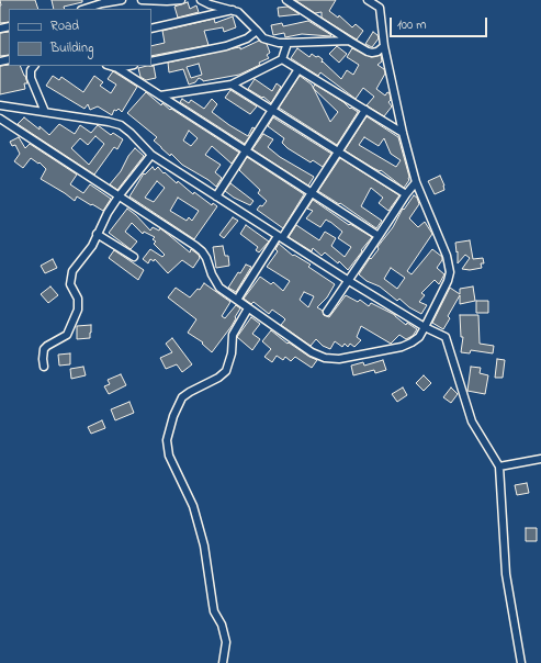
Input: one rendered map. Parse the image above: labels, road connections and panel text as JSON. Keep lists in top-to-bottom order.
{
  "legend": ["Road", "Building"],
  "scale_bar": "100 m"
}
